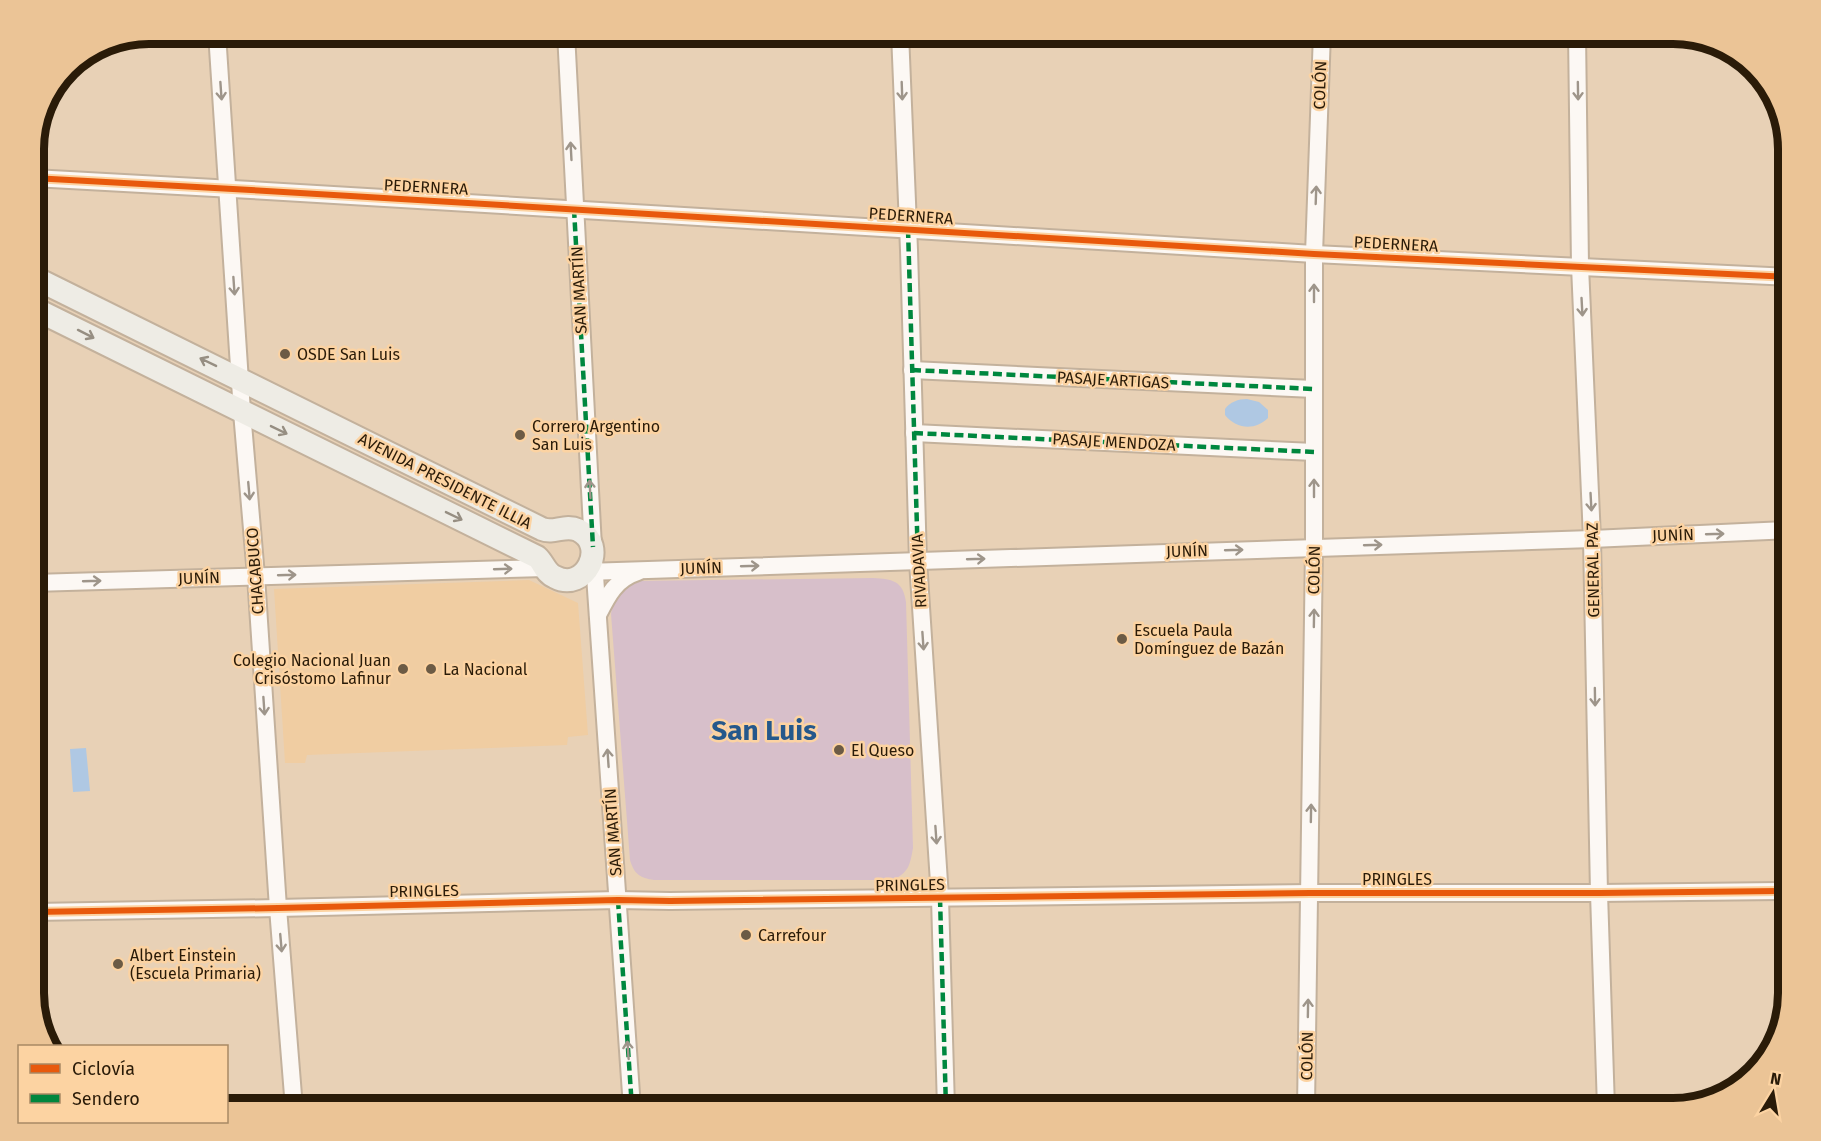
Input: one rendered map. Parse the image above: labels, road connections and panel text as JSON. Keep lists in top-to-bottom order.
{
  "streets": {
    "street": [
      "COLÓN",
      "PEDERNERA",
      "SAN MARTÍN",
      "PASAJE ARTIGAS",
      "PASAJE MENDOZA",
      "AVENIDA PRESIDENTE ILLIA",
      "JUNÍN",
      "GENERAL PAZ",
      "CHACABUCO",
      "RIVADAVIA",
      "PRINGLES"
    ]
  },
  "crossings": [
    ["COLÓN", "PEDERNERA"],
    ["COLÓN", "PASAJE ARTIGAS"],
    ["COLÓN", "PASAJE MENDOZA"],
    ["COLÓN", "JUNÍN"],
    ["COLÓN", "PRINGLES"],
    ["PEDERNERA", "SAN MARTÍN"],
    ["PEDERNERA", "GENERAL PAZ"],
    ["PEDERNERA", "CHACABUCO"],
    ["PEDERNERA", "RIVADAVIA"],
    ["SAN MARTÍN", "AVENIDA PRESIDENTE ILLIA"],
    ["SAN MARTÍN", "JUNÍN"],
    ["SAN MARTÍN", "PRINGLES"],
    ["PASAJE ARTIGAS", "RIVADAVIA"],
    ["PASAJE MENDOZA", "RIVADAVIA"],
    ["AVENIDA PRESIDENTE ILLIA", "JUNÍN"],
    ["AVENIDA PRESIDENTE ILLIA", "CHACABUCO"],
    ["JUNÍN", "GENERAL PAZ"],
    ["JUNÍN", "CHACABUCO"],
    ["JUNÍN", "RIVADAVIA"],
    ["GENERAL PAZ", "PRINGLES"],
    ["CHACABUCO", "PRINGLES"],
    ["RIVADAVIA", "PRINGLES"]
  ],
  "one_way": [
    "COLÓN",
    "SAN MARTÍN",
    "JUNÍN",
    "GENERAL PAZ",
    "CHACABUCO",
    "RIVADAVIA"
  ],
  "districts": ["San Luis"],
  "places": [
    "OSDE San Luis",
    "Correro Argentino San Luis",
    "Escuela Paula Domínguez de Bazán",
    "Colegio Nacional Juan Crisóstomo Lafinur",
    "La Nacional",
    "El Queso",
    "Carrefour",
    "Albert Einstein (Escuela Primaria)"
  ],
  "legend": ["Ciclovía", "Sendero"],
  "north": "top"
}
